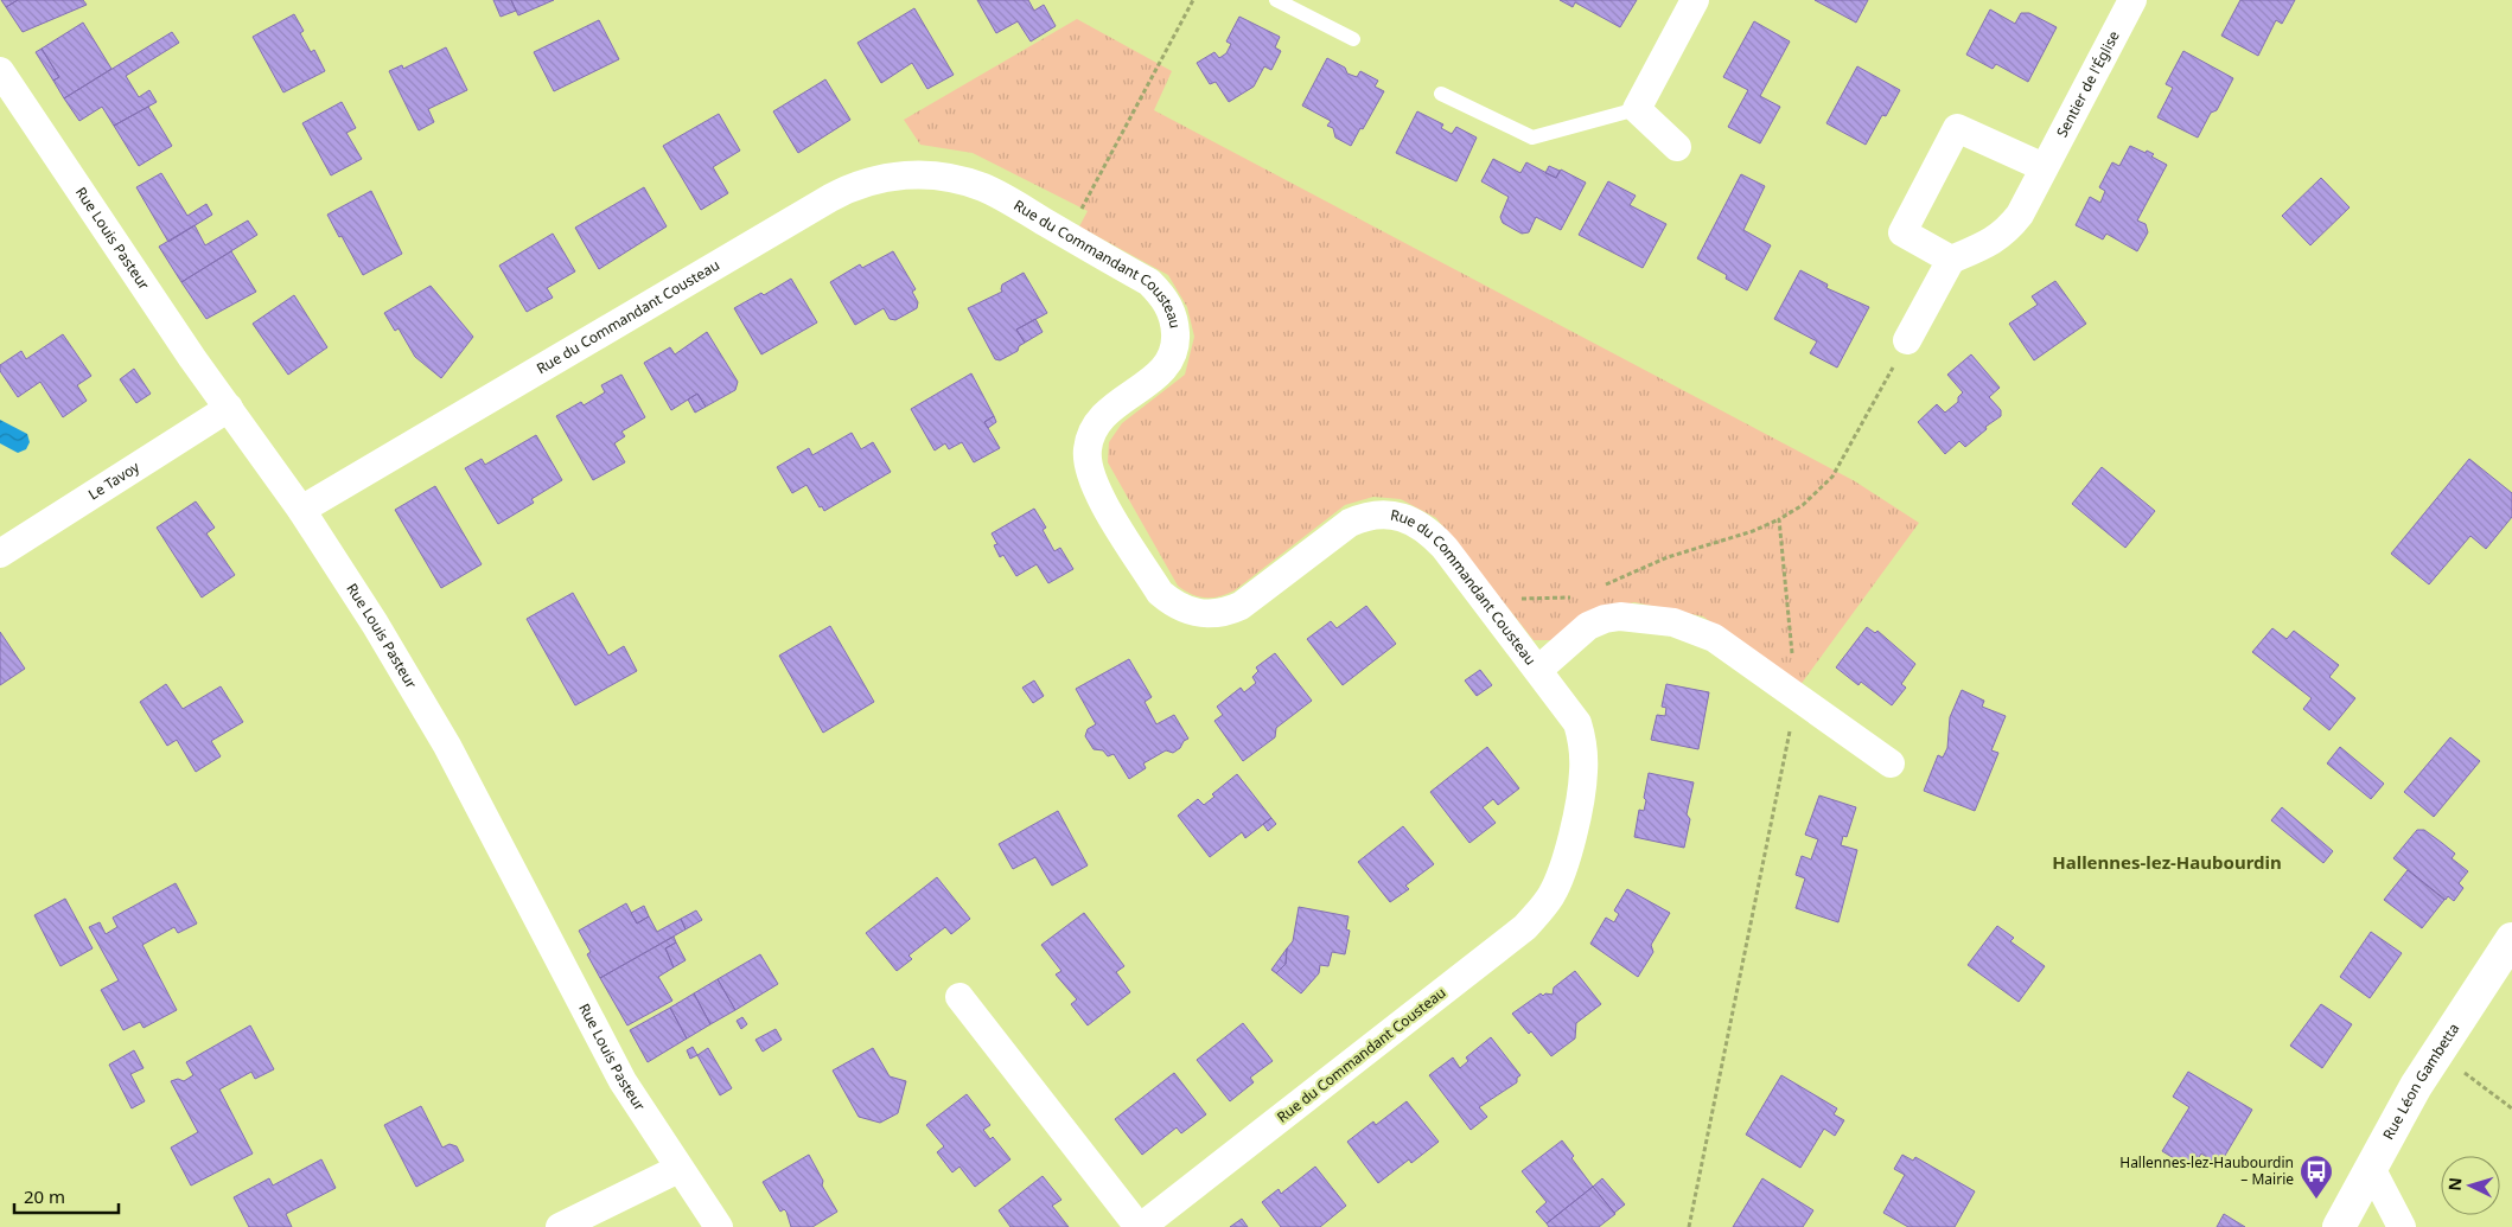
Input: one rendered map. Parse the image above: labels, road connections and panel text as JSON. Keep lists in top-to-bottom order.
{
  "streets": {
    "street": [
      "Sentier de l'Église",
      "Rue Louis Pasteur",
      "Rue du Commandant Cousteau",
      "Le Tavoy",
      "Rue Léon Gambetta"
    ]
  },
  "crossings": [
    ["Rue Louis Pasteur", "Rue du Commandant Cousteau"],
    ["Rue Louis Pasteur", "Le Tavoy"]
  ],
  "districts": ["Hallennes-lez-Haubourdin"],
  "places": {
    "bus stop": ["Hallennes-lez-Haubourdin – Mairie"]
  },
  "scale_bar": "20 m",
  "north": "left"
}
